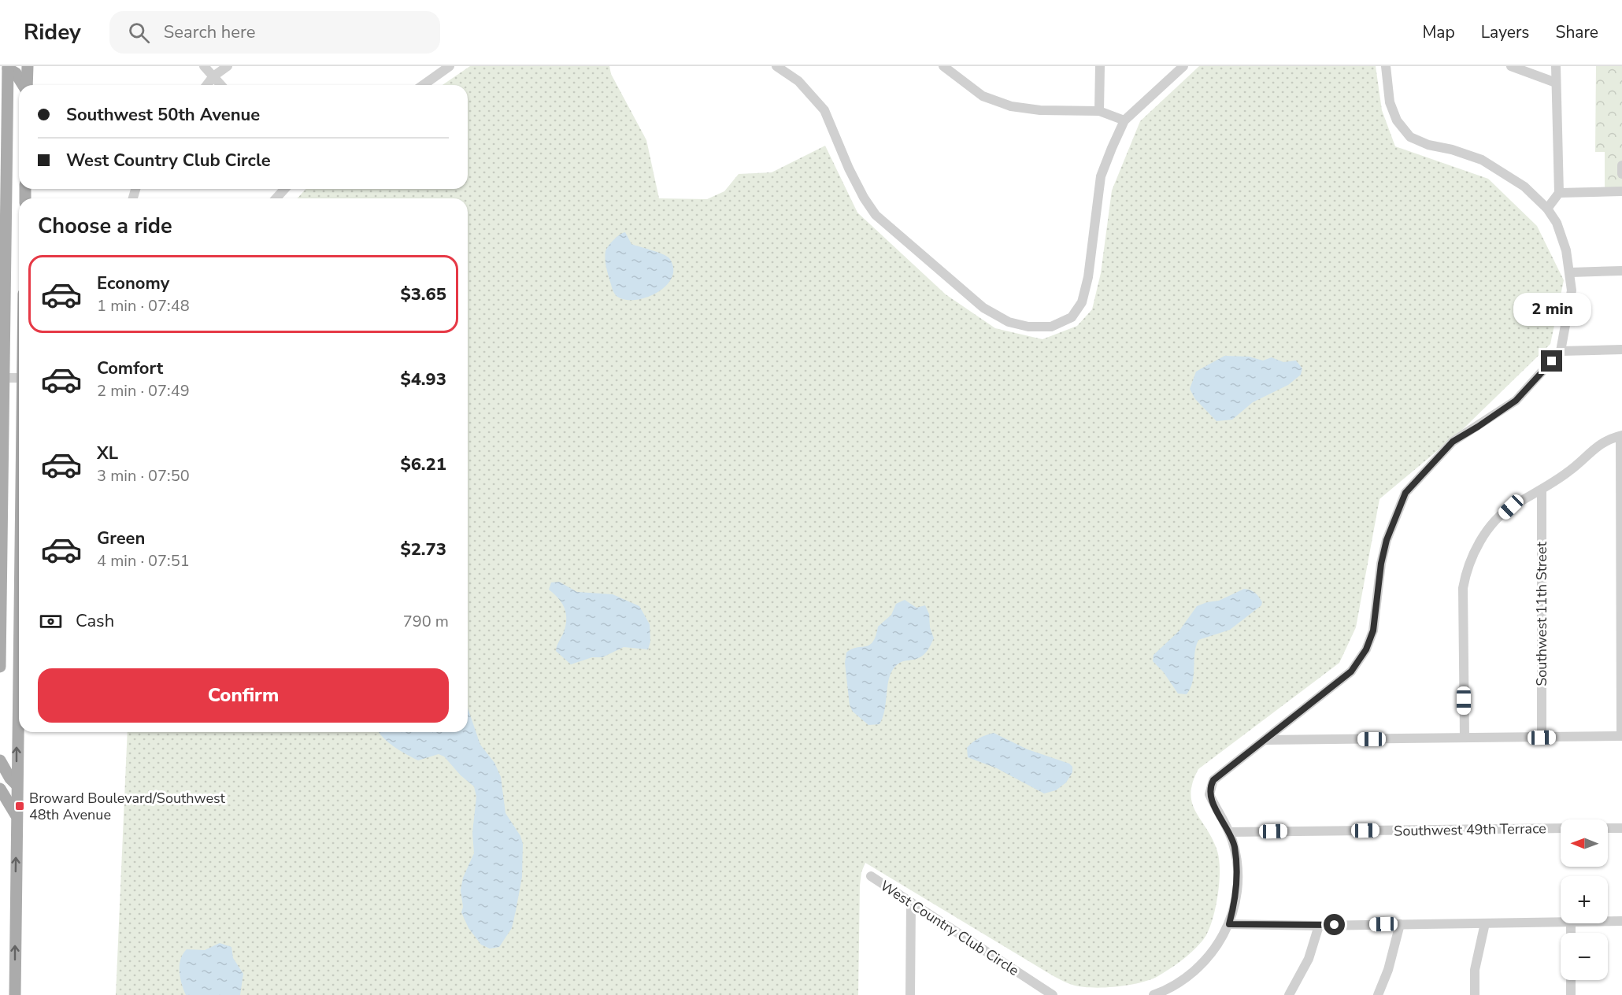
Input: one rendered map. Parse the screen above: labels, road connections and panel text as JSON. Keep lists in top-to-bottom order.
{
  "streets": {
    "street": ["Southwest 11th Street", "Southwest 49th Terrace", "West Country Club Circle"]
  },
  "places": {
    "transit": ["Broward Boulevard/Southwest 48th Avenue"]
  },
  "north": "left",
  "page": {
    "header": "Ridey",
    "search": "Search here",
    "nav": ["Map", "Layers", "Share"],
    "banner": ["Southwest 50th Avenue", "West Country Club Circle"],
    "heading": "Choose a ride",
    "list": [
      {
        "name": "Economy",
        "note": "1 min · 07:48",
        "value": "$3.65"
      },
      {
        "name": "Comfort",
        "note": "2 min · 07:49",
        "value": "$4.93"
      },
      {
        "name": "XL",
        "note": "3 min · 07:50",
        "value": "$6.21"
      },
      {
        "name": "Green",
        "note": "4 min · 07:51",
        "value": "$2.73"
      }
    ],
    "bubble": "2 min",
    "pay": ["Cash", "790 m"],
    "buttons": "Confirm",
    "map_buttons": ["+", "−"]
  }
}
